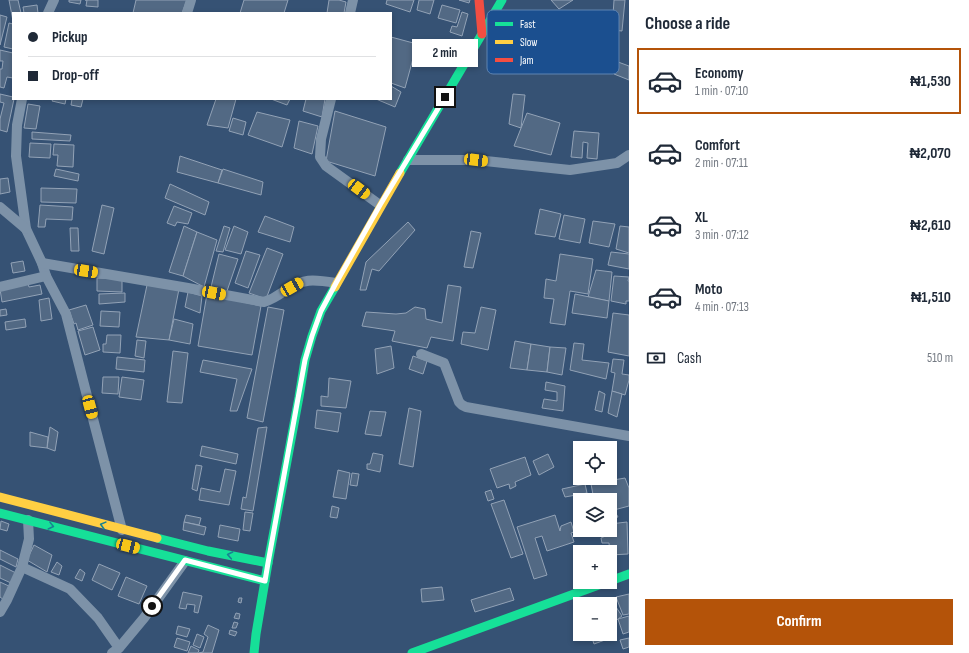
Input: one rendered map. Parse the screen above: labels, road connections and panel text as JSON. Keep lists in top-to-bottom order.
{
  "legend": ["Fast", "Slow", "Jam"],
  "page": {
    "heading": "Choose a ride",
    "banner": ["Pickup", "Drop-off"],
    "bubble": "2 min",
    "list": [
      {
        "name": "Economy",
        "note": "1 min · 07:10",
        "value": "₦1,530"
      },
      {
        "name": "Comfort",
        "note": "2 min · 07:11",
        "value": "₦2,070"
      },
      {
        "name": "XL",
        "note": "3 min · 07:12",
        "value": "₦2,610"
      },
      {
        "name": "Moto",
        "note": "4 min · 07:13",
        "value": "₦1,510"
      }
    ],
    "pay": ["Cash", "510 m"],
    "map_buttons": ["+", "−"],
    "buttons": "Confirm"
  }
}
